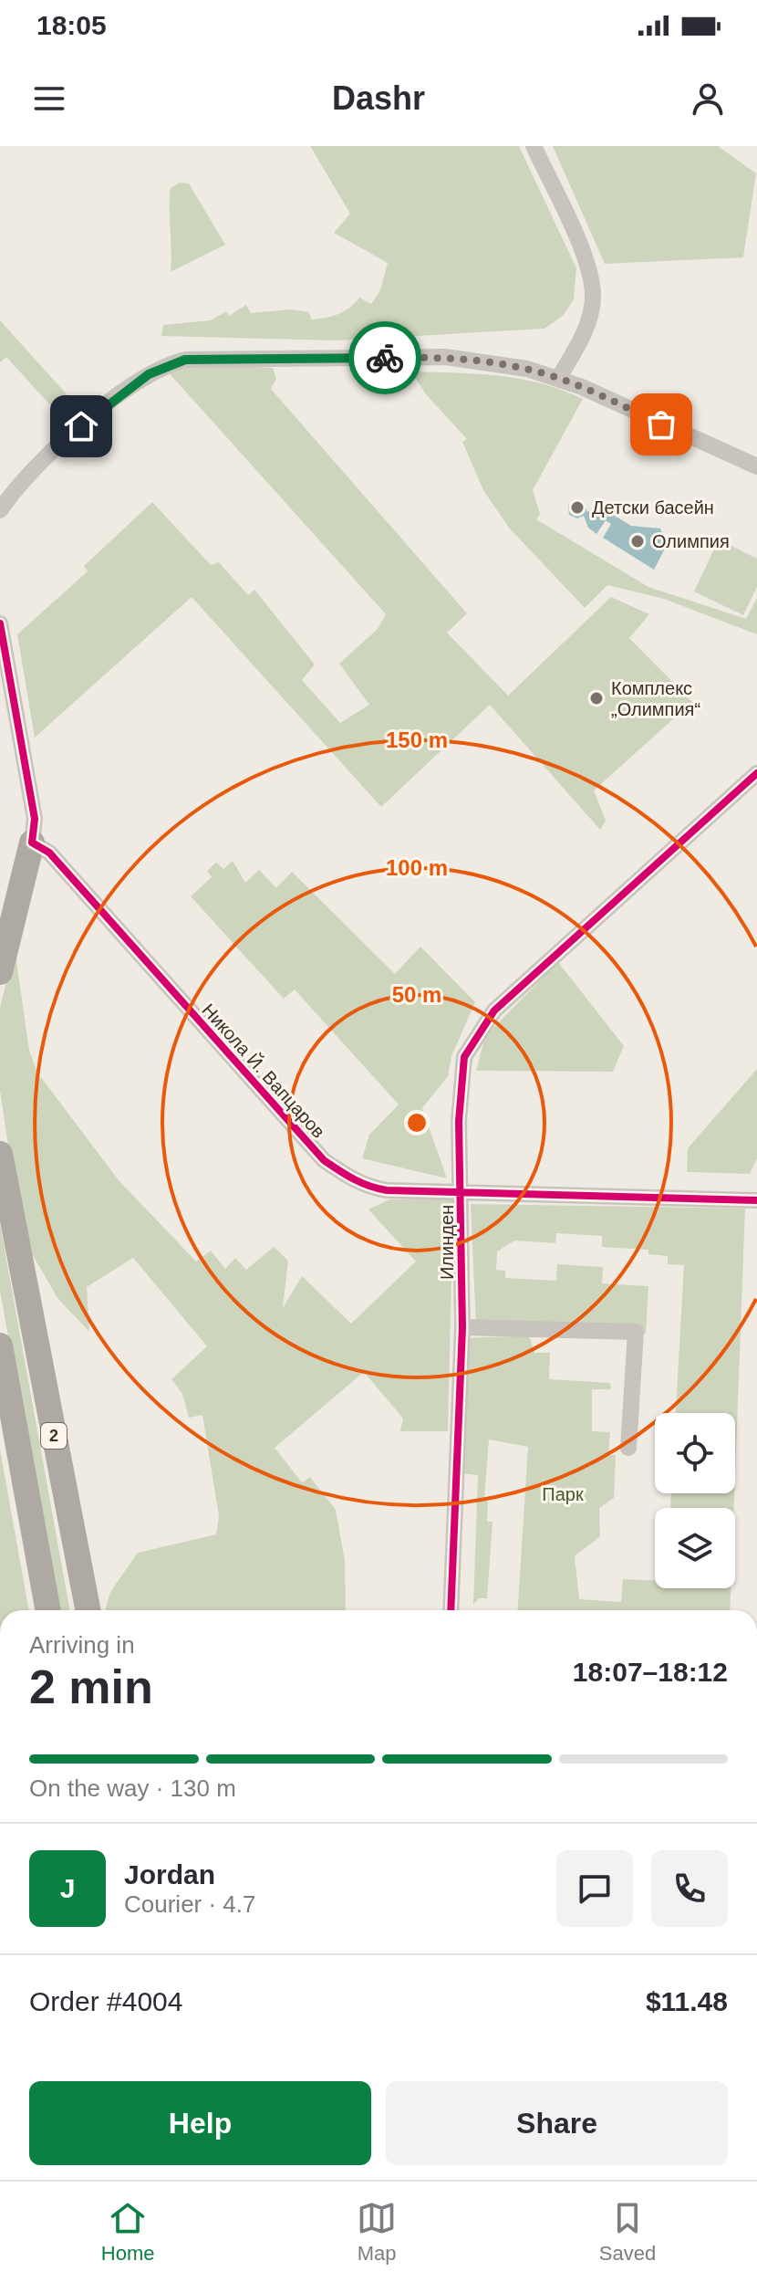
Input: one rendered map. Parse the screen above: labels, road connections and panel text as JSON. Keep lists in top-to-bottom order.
{
  "streets": {
    "highway": ["2"],
    "street": ["Никола Й. Вапцаров", "Илинден"]
  },
  "crossings": [
    ["Никола Й. Вапцаров", "Илинден"]
  ],
  "parks": ["Парк"],
  "places": ["Детски басейн", "Олимпия", "Комплекс „Олимпия“"],
  "page": {
    "status": "18:05",
    "header": "Dashr",
    "heading": ["2 min", "Arriving in", "18:07–18:12"],
    "panel": [
      "Jordan",
      "Courier · 4.7",
      "Order #4004",
      "$11.48"
    ],
    "bar": "On the way · 130 m",
    "round": "J",
    "buttons": ["Help", "Share"],
    "tabs": ["Home", "Map", "Saved"]
  },
  "rings": ["150 m", "100 m", "50 m"]
}
